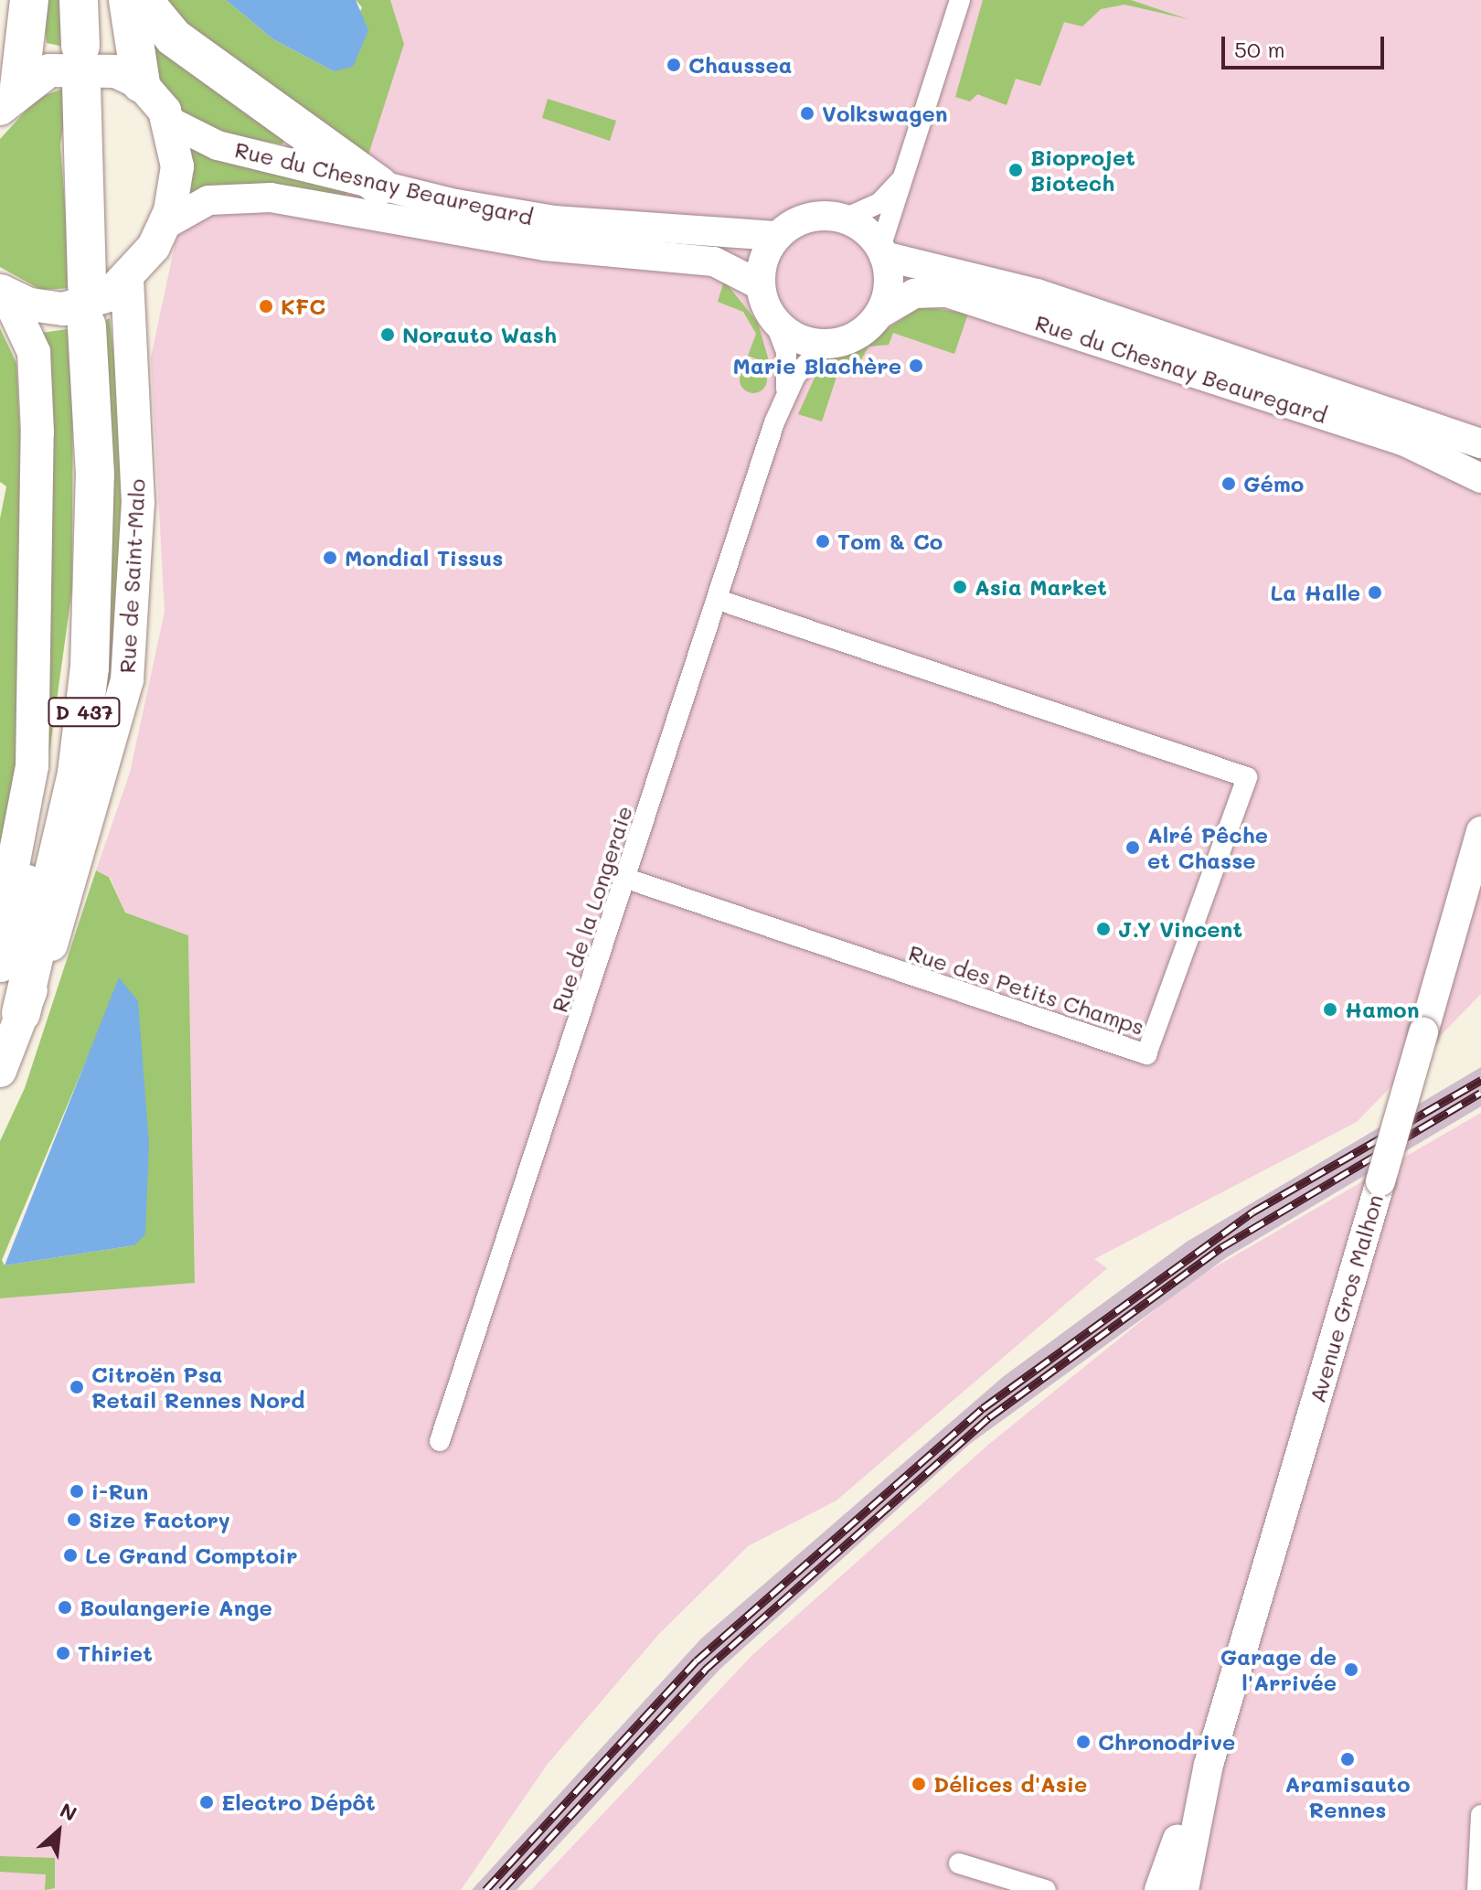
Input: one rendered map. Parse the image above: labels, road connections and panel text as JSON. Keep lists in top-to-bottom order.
{
  "streets": {
    "highway": ["D 437"],
    "main road": ["Rue du Chesnay Beauregard", "Rue de Saint-Malo", "Avenue Gros Malhon"],
    "street": ["Rue de la Longeraie", "Rue des Petits Champs"]
  },
  "crossings": [
    ["Rue du Chesnay Beauregard", "Rue de la Longeraie"],
    ["Rue de Saint-Malo", "D 437"],
    ["Rue de la Longeraie", "Rue des Petits Champs"]
  ],
  "places": [
    "Chaussea",
    "Volkswagen",
    "Bioprojet Biotech",
    "KFC",
    "Norauto Wash",
    "Marie Blachère",
    "Gémo",
    "Tom & Co",
    "Mondial Tissus",
    "Asia Market",
    "La Halle",
    "Alré Pêche et Chasse",
    "J.Y Vincent",
    "Hamon",
    "Citroën Psa Retail Rennes Nord",
    "i-Run",
    "Size Factory",
    "Le Grand Comptoir",
    "Boulangerie Ange",
    "Thiriet",
    "Garage de l'Arrivée",
    "Chronodrive",
    "Aramisauto Rennes",
    "Délices d'Asie",
    "Electro Dépôt"
  ],
  "scale_bar": "50 m",
  "north": "top right"
}
